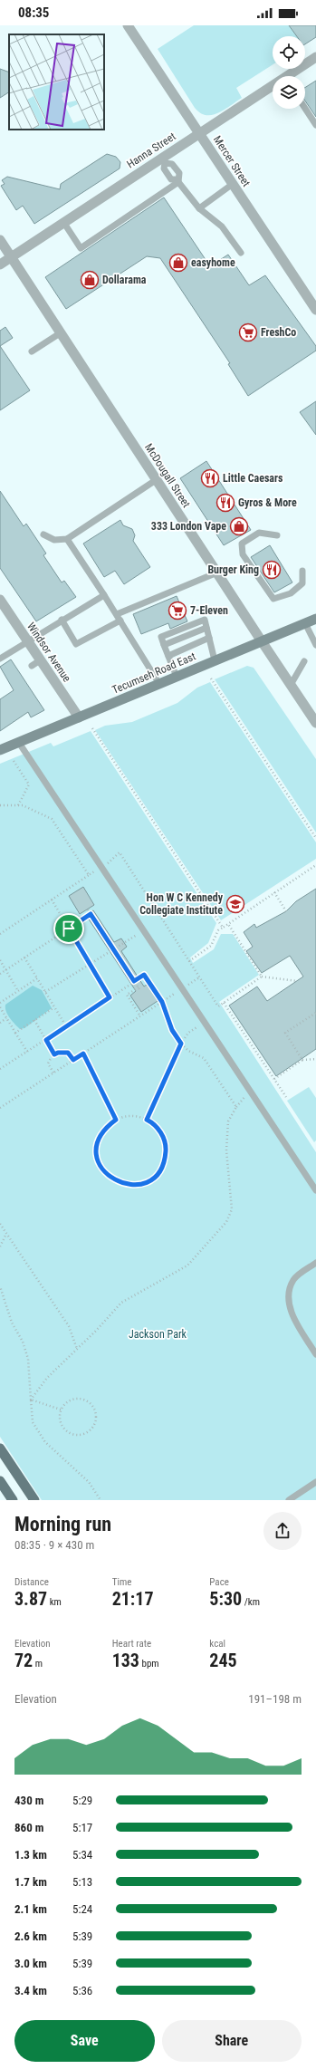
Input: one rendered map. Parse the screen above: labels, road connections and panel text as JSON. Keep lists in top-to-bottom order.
{
  "streets": {
    "main road": ["Tecumseh Road East"],
    "street": [
      "Hanna Street",
      "Mercer Street",
      "McDougall Street",
      "Windsor Avenue"
    ]
  },
  "crossings": [
    ["Hanna Street", "Mercer Street"],
    ["Hanna Street", "McDougall Street"],
    ["McDougall Street", "Tecumseh Road East"],
    ["Windsor Avenue", "Tecumseh Road East"]
  ],
  "parks": ["Jackson Park"],
  "places": {
    "shop": ["easyhome", "Dollarama", "333 London Vape"],
    "supermarket": ["FreshCo", "7-Eleven"],
    "restaurant": ["Little Caesars", "Gyros & More", "Burger King"],
    "school or university": ["Hon W C Kennedy Collegiate Institute"]
  },
  "page": {
    "status": "08:35",
    "heading": ["Morning run", "08:35 · 9 × 430 m"],
    "stats": [
      ["Distance", "3.87 km"],
      ["Time", "21:17"],
      ["Pace", "5:30 /km"],
      ["Elevation", "72 m"],
      ["Heart rate", "133 bpm"],
      ["kcal", "245"]
    ],
    "chart": ["Elevation", "191–198 m"],
    "list": [
      {
        "name": "430 m",
        "note": "5:29"
      },
      {
        "name": "860 m",
        "note": "5:17"
      },
      {
        "name": "1.3 km",
        "note": "5:34"
      },
      {
        "name": "1.7 km",
        "note": "5:13"
      },
      {
        "name": "2.1 km",
        "note": "5:24"
      },
      {
        "name": "2.6 km",
        "note": "5:39"
      },
      {
        "name": "3.0 km",
        "note": "5:39"
      },
      {
        "name": "3.4 km",
        "note": "5:36"
      }
    ],
    "buttons": ["Save", "Share"]
  }
}
